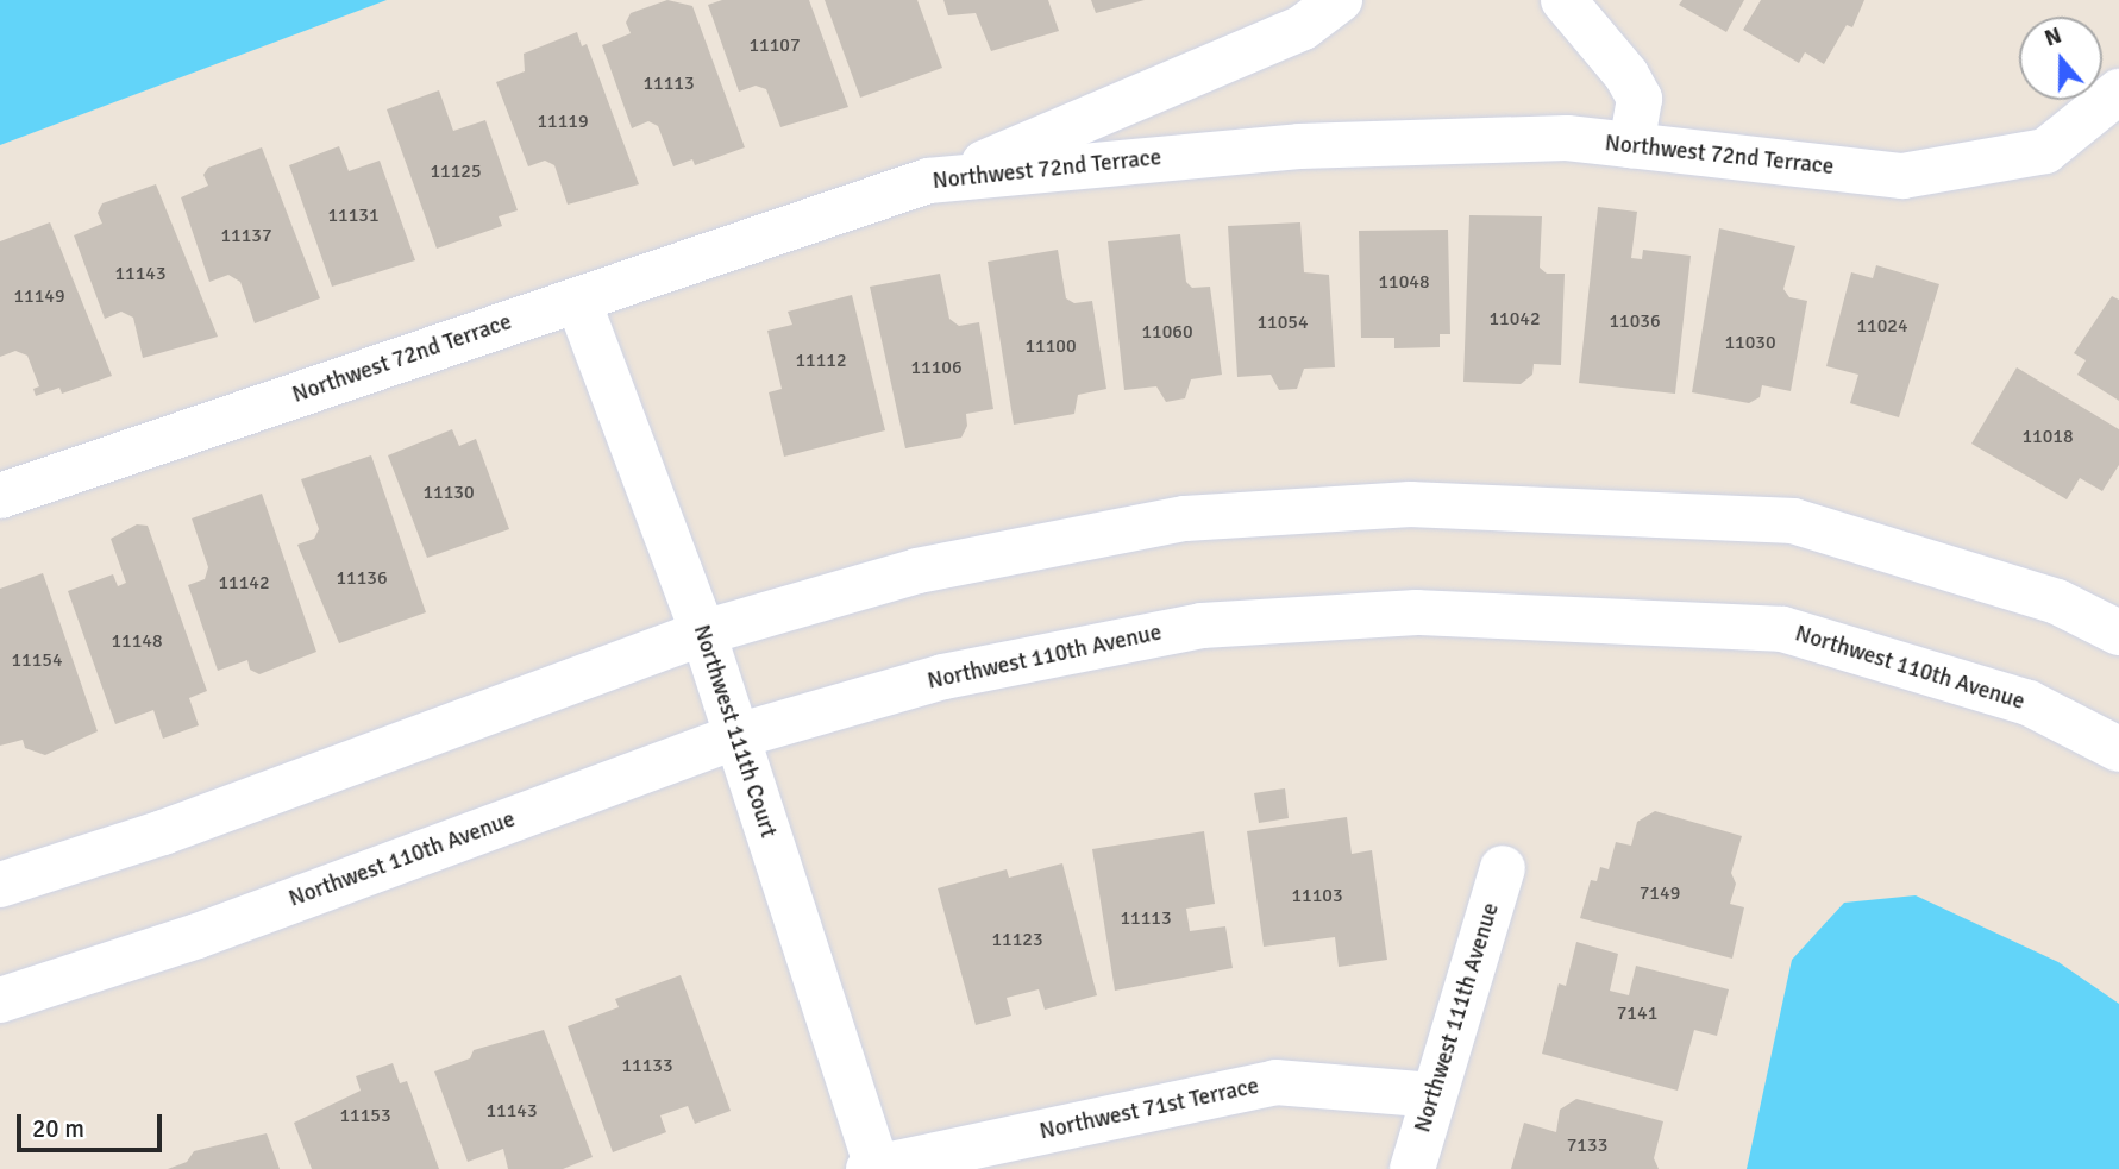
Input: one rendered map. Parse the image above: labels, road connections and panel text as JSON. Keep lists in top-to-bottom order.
{
  "streets": {
    "street": [
      "Northwest 72nd Terrace",
      "Northwest 110th Avenue",
      "Northwest 111th Court",
      "Northwest 111th Avenue",
      "Northwest 71st Terrace"
    ]
  },
  "crossings": [
    ["Northwest 72nd Terrace", "Northwest 111th Court"],
    ["Northwest 110th Avenue", "Northwest 111th Court"],
    ["Northwest 111th Court", "Northwest 71st Terrace"],
    ["Northwest 111th Avenue", "Northwest 71st Terrace"]
  ],
  "house_numbers": [
    "11107",
    "11113",
    "11119",
    "11125",
    "11131",
    "11137",
    "11143",
    "11048",
    "11149",
    "11042",
    "11036",
    "11054",
    "11024",
    "11060",
    "11030",
    "11100",
    "11112",
    "11106",
    "11018",
    "11130",
    "11136",
    "11142",
    "11148",
    "11154",
    "7149",
    "11103",
    "11113",
    "11123",
    "7141",
    "11133",
    "11143",
    "11153",
    "7133"
  ],
  "scale_bar": "20 m",
  "north": "top"
}
